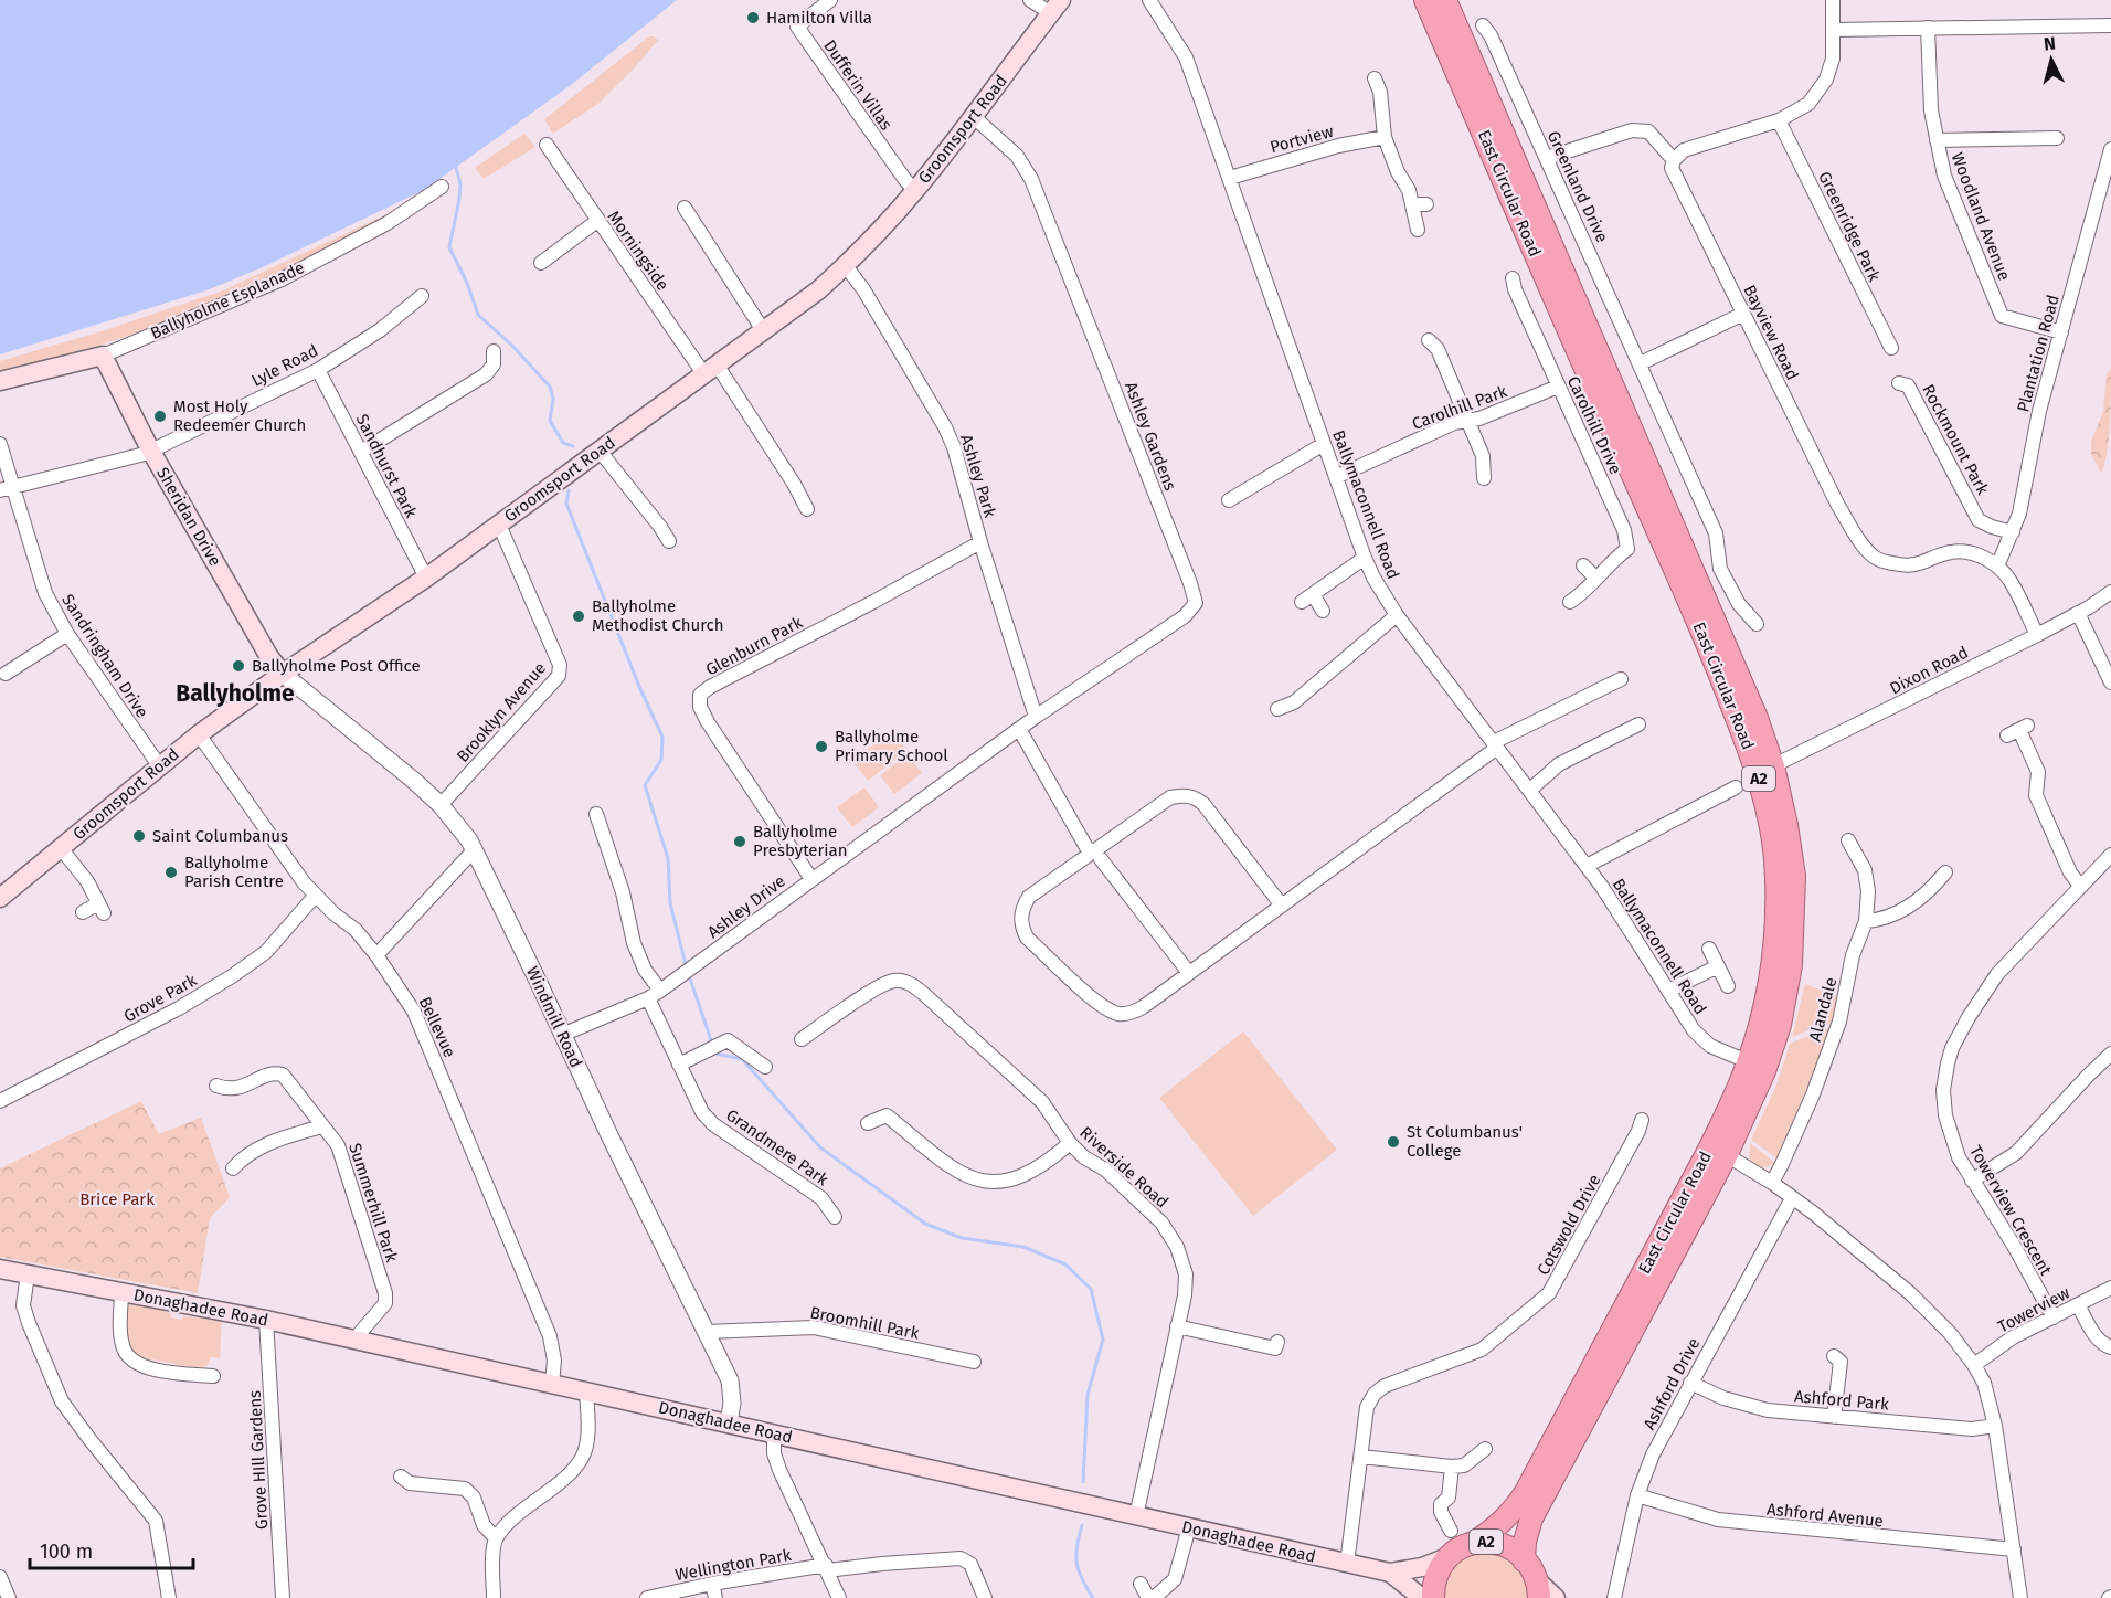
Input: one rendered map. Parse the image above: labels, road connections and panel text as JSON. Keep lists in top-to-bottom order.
{
  "streets": {
    "highway": ["East Circular Road", "A2"],
    "main road": [
      "Groomsport Road",
      "Ballyholme Esplanade",
      "Sheridan Drive",
      "Donaghadee Road"
    ],
    "street": [
      "Dufferin Villas",
      "Portview",
      "Greenland Drive",
      "Woodland Avenue",
      "Greenridge Park",
      "Morningside",
      "Bayview Road",
      "Plantation Road",
      "Lyle Road",
      "Carolhill Park",
      "Carolhill Drive",
      "Ashley Gardens",
      "Rockmount Park",
      "Sandhurst Park",
      "Ashley Park",
      "Ballymaconnell Road",
      "Glenburn Park",
      "Sandringham Drive",
      "Dixon Road",
      "Brooklyn Avenue",
      "Ashley Drive",
      "Grove Park",
      "Alandale",
      "Windmill Road",
      "Bellevue",
      "Grandmere Park",
      "Riverside Road",
      "Summerhill Park",
      "Towerview Crescent",
      "Cotswold Drive",
      "Towerview",
      "Broomhill Park",
      "Ashford Drive",
      "Ashford Park",
      "Grove HIll Gardens",
      "Ashford Avenue",
      "Wellington Park"
    ]
  },
  "crossings": [
    ["Dufferin Villas", "Groomsport Road"],
    ["Groomsport Road", "Morningside"],
    ["Groomsport Road", "Ashley Gardens"],
    ["Groomsport Road", "Sandhurst Park"],
    ["Groomsport Road", "Ashley Park"],
    ["Groomsport Road", "Sheridan Drive"],
    ["Groomsport Road", "Sandringham Drive"],
    ["Groomsport Road", "Brooklyn Avenue"],
    ["Groomsport Road", "Windmill Road"],
    ["Groomsport Road", "Bellevue"],
    ["Portview", "Ballymaconnell Road"],
    ["East Circular Road", "Ballymaconnell Road"],
    ["East Circular Road", "Dixon Road"],
    ["East Circular Road", "A2"],
    ["Woodland Avenue", "Plantation Road"],
    ["Ballyholme Esplanade", "Sheridan Drive"],
    ["Bayview Road", "Plantation Road"],
    ["Bayview Road", "Dixon Road"],
    ["Plantation Road", "Rockmount Park"],
    ["Lyle Road", "Sandhurst Park"],
    ["Lyle Road", "Sheridan Drive"],
    ["Lyle Road", "Sandringham Drive"],
    ["Carolhill Park", "Carolhill Drive"],
    ["Carolhill Park", "Ballymaconnell Road"],
    ["Ashley Gardens", "Ashley Park"],
    ["Ashley Gardens", "Ashley Drive"],
    ["Ashley Park", "Glenburn Park"],
    ["Ashley Park", "Ashley Drive"],
    ["Sheridan Drive", "Windmill Road"],
    ["Glenburn Park", "Ashley Drive"],
    ["Brooklyn Avenue", "Windmill Road"],
    ["A2", "Donaghadee Road"],
    ["Ashley Drive", "Windmill Road"],
    ["Ashley Drive", "Grandmere Park"],
    ["Grove Park", "Bellevue"],
    ["Windmill Road", "Donaghadee Road"],
    ["Windmill Road", "Broomhill Park"],
    ["Bellevue", "Donaghadee Road"],
    ["Riverside Road", "Donaghadee Road"],
    ["Summerhill Park", "Donaghadee Road"],
    ["Towerview Crescent", "Towerview"],
    ["Cotswold Drive", "Donaghadee Road"],
    ["Donaghadee Road", "Grove HIll Gardens"],
    ["Ashford Drive", "Ashford Park"],
    ["Ashford Drive", "Ashford Avenue"]
  ],
  "districts": ["Ballyholme"],
  "parks": ["Brice Park"],
  "places": [
    "Hamilton Villa",
    "Most Holy Redeemer Church",
    "Ballyholme Methodist Church",
    "Ballyholme Post Office",
    "Ballyholme Primary School",
    "Saint Columbanus",
    "Ballyholme Presbyterian",
    "Ballyholme Parish Centre",
    "St Columbanus' College"
  ],
  "scale_bar": "100 m",
  "north": "top"
}
